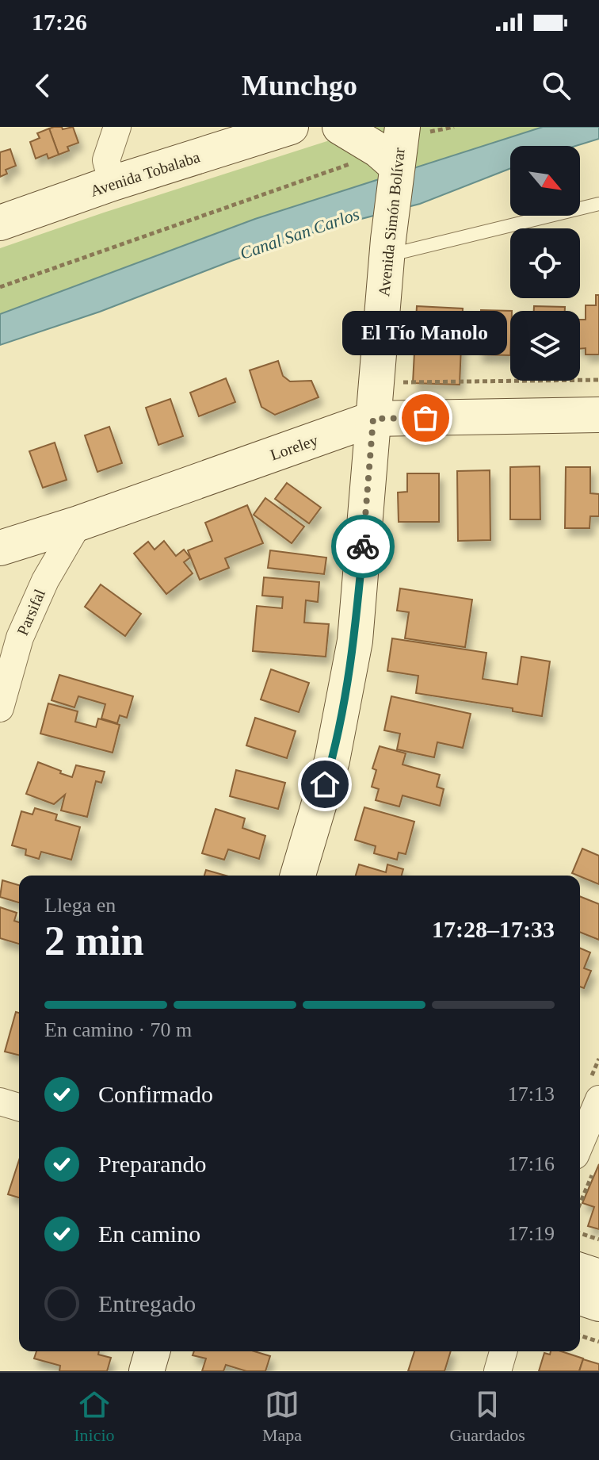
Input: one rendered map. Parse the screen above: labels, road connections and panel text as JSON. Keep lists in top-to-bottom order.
{
  "streets": {
    "street": [
      "Avenida Tobalaba",
      "Avenida Simón Bolívar",
      "Loreley",
      "Parsifal"
    ]
  },
  "crossings": [
    ["Avenida Simón Bolívar", "Loreley"],
    ["Loreley", "Parsifal"]
  ],
  "water": ["Canal San Carlos"],
  "places": ["El Tío Manolo"],
  "north": "bottom right",
  "page": {
    "status": "17:26",
    "header": "Munchgo",
    "bubble": "El Tío Manolo",
    "heading": ["2 min", "Llega en", "17:28–17:33"],
    "bar": "En camino · 70 m",
    "list": [
      ["Confirmado", "17:13"],
      ["Preparando", "17:16"],
      ["En camino", "17:19"],
      "Entregado"
    ],
    "tabs": ["Inicio", "Mapa", "Guardados"]
  }
}
